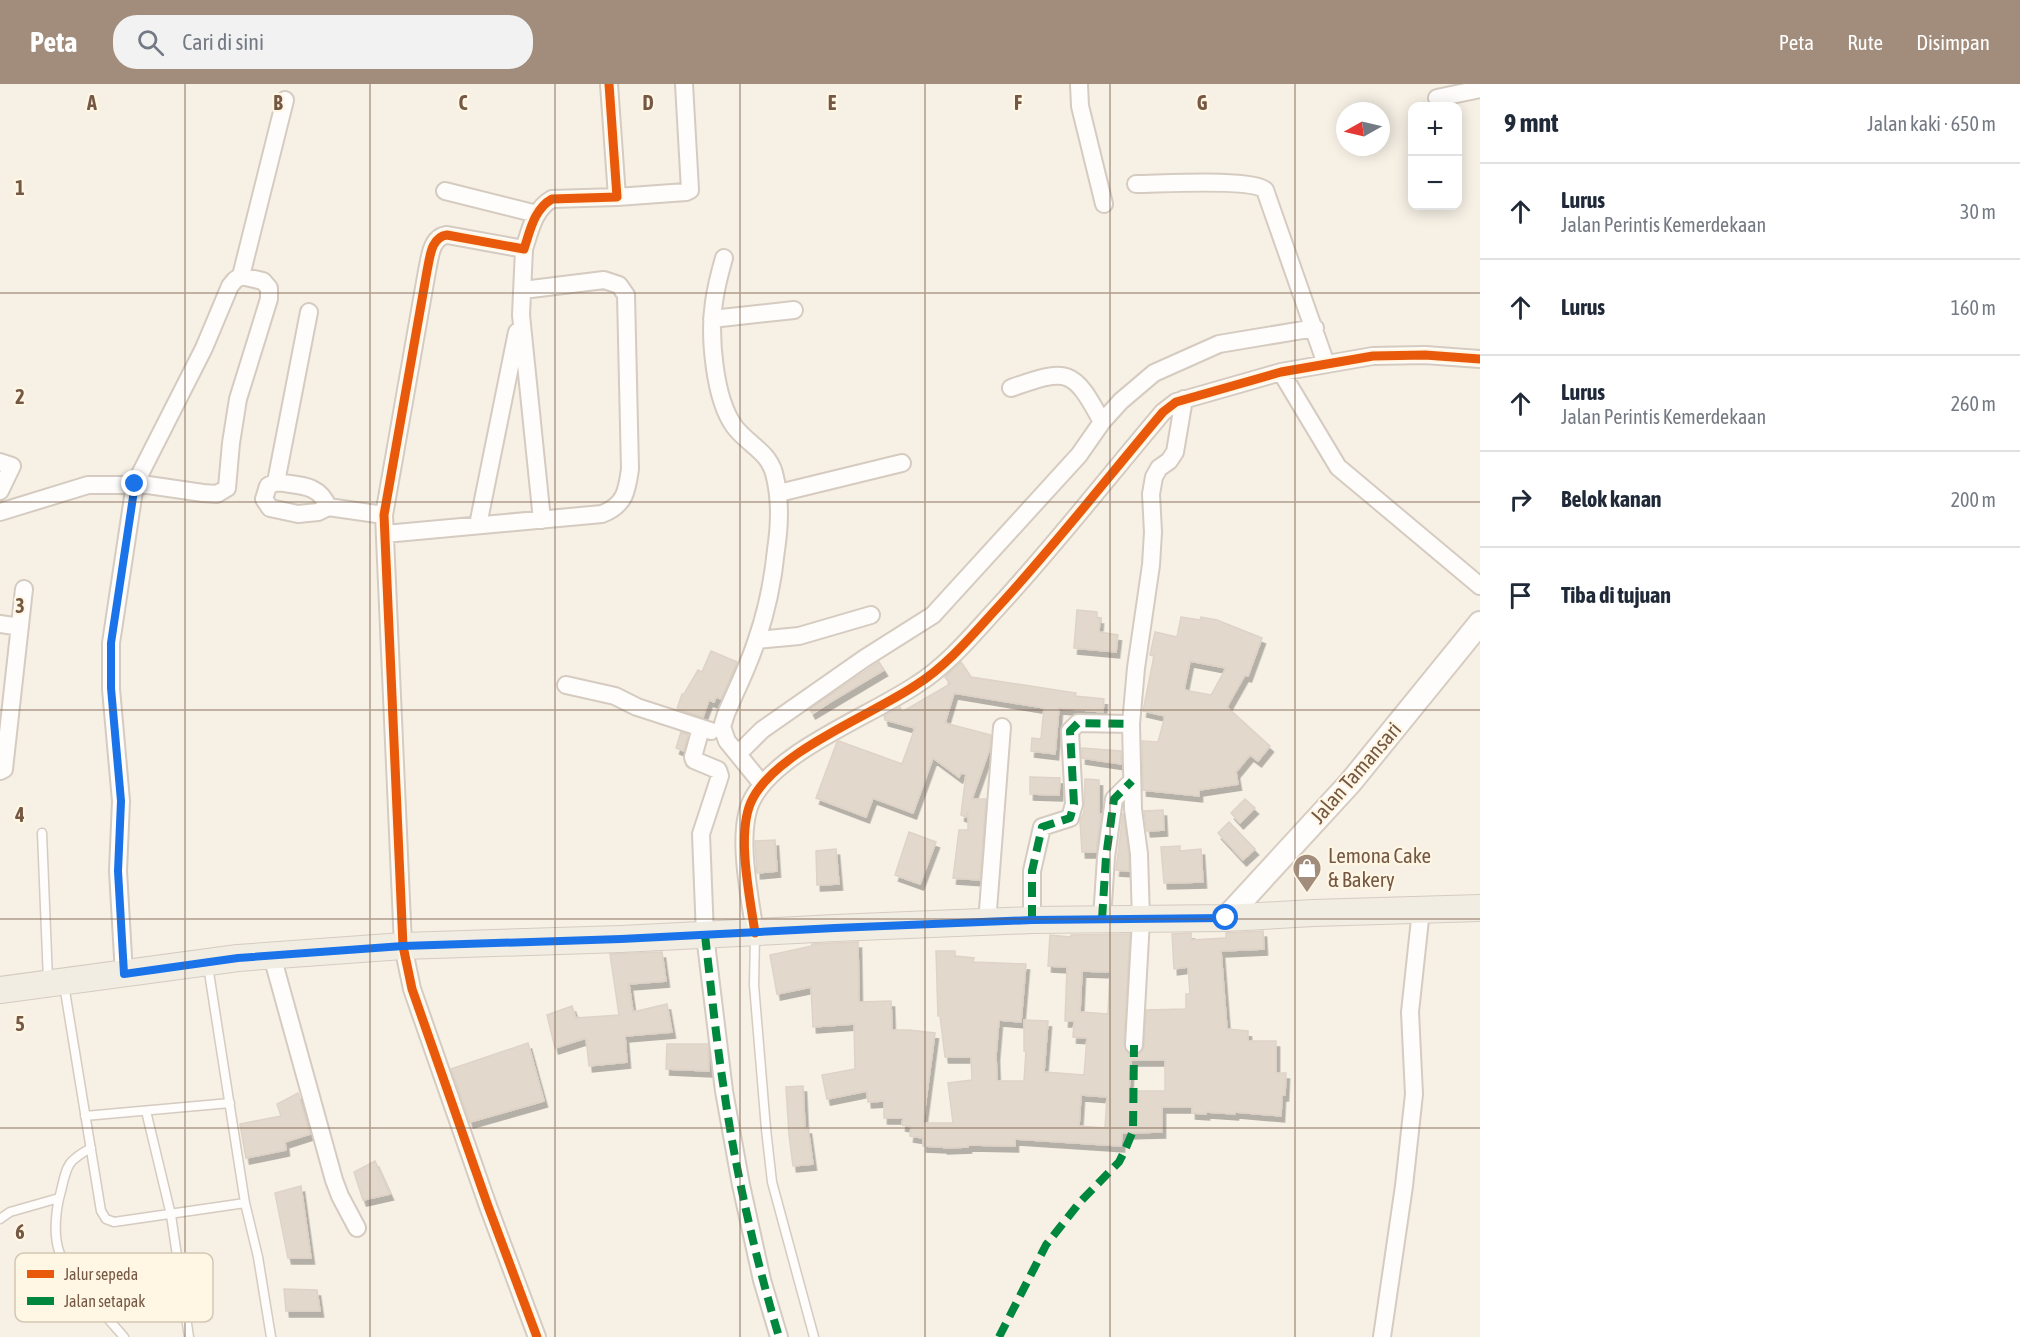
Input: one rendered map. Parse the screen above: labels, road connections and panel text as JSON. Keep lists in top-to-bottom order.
{
  "streets": {
    "main road": ["Jalan Tamansari"]
  },
  "places": {
    "shop": ["Lemona Cake & Bakery"]
  },
  "legend": ["Jalur sepeda", "Jalan setapak"],
  "north": "left",
  "page": {
    "header": "Peta",
    "search": "Cari di sini",
    "nav": ["Peta", "Rute", "Disimpan"],
    "heading": ["9 mnt", "Jalan kaki · 650 m"],
    "map_buttons": ["+", "−"],
    "list": [
      ["Lurus", "Jalan Perintis Kemerdekaan", "30 m"],
      ["Lurus", "160 m"],
      ["Lurus", "Jalan Perintis Kemerdekaan", "260 m"],
      ["Belok kanan", "200 m"],
      "Tiba di tujuan"
    ]
  },
  "grid": {
    "columns": [
      "A",
      "B",
      "C",
      "D",
      "E",
      "F",
      "G"
    ],
    "rows": [
      "1",
      "2",
      "3",
      "4",
      "5",
      "6"
    ]
  }
}
